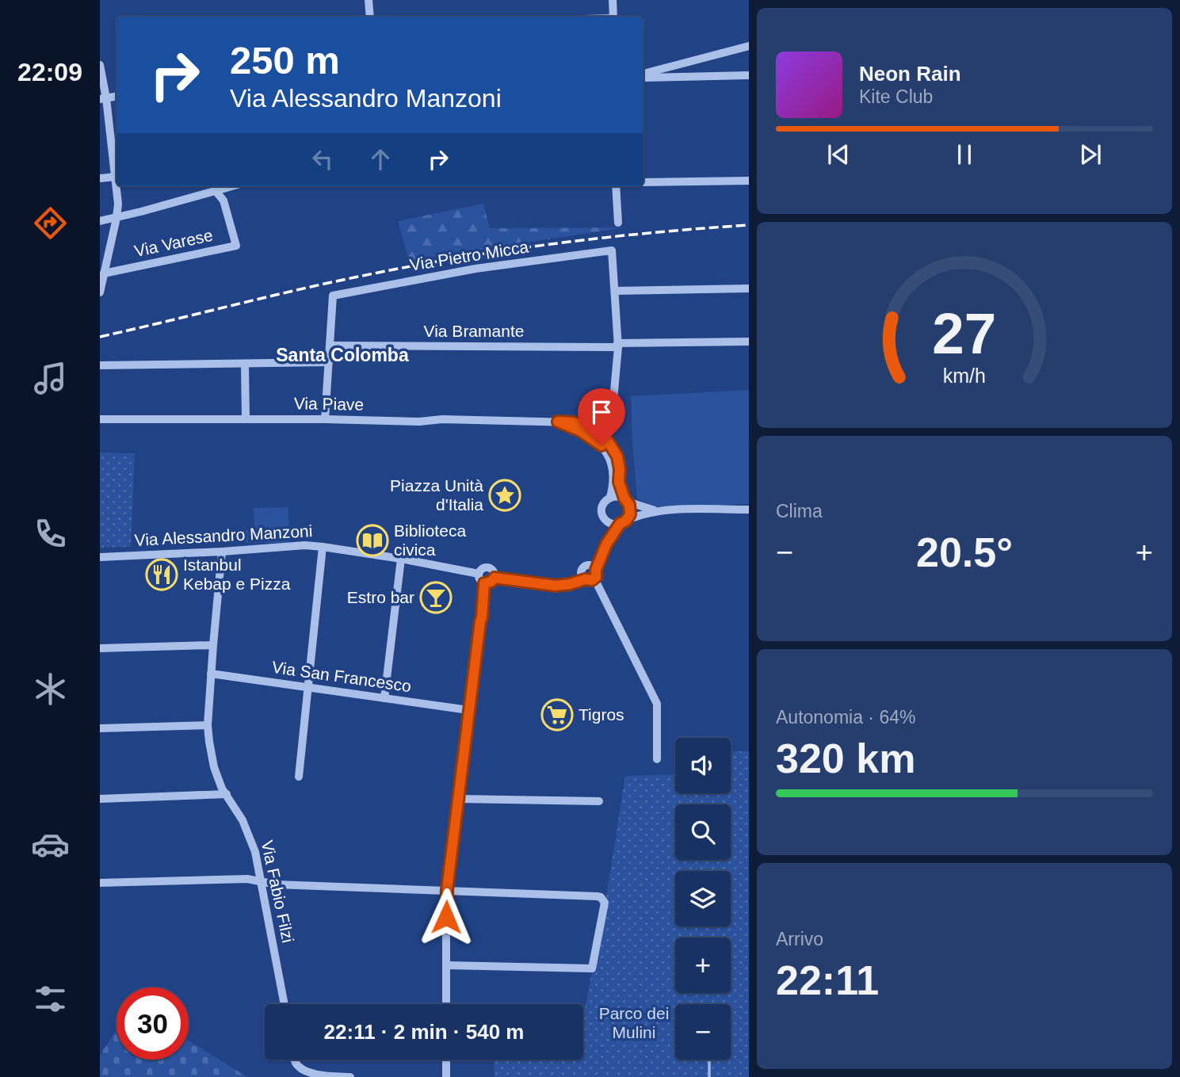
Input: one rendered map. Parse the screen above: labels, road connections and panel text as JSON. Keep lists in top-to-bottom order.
{
  "streets": {
    "street": [
      "Via Varese",
      "Via Pietro Micca",
      "Via Bramante",
      "Via Piave",
      "Via Alessandro Manzoni",
      "Via San Francesco",
      "Via Fabio Filzi"
    ]
  },
  "crossings": [
    ["Via Pietro Micca", "Via Bramante"],
    ["Via Alessandro Manzoni", "Via Fabio Filzi"],
    ["Via San Francesco", "Via Fabio Filzi"]
  ],
  "districts": ["Santa Colomba"],
  "parks": ["Parco dei Mulini"],
  "places": {
    "place": ["Piazza Unità d'Italia"],
    "library": ["Biblioteca civica"],
    "restaurant": ["Istanbul Kebap e Pizza"],
    "bar": ["Estro bar"],
    "supermarket": ["Tigros"]
  },
  "page": {
    "tabs": "22:09",
    "turn": ["250 m", "Via Alessandro Manzoni"],
    "song": ["Neon Rain", "Kite Club"],
    "tile": [
      "Clima",
      ["Autonomia · 64%", "320 km"],
      ["Arrivo", "22:11"]
    ],
    "heat": ["−", "20.5°", "+"],
    "map_buttons": ["+", "−"],
    "limit": "30",
    "trip": "22:11 · 2 min · 540 m",
    "gauge": ["27", "km/h"]
  }
}
